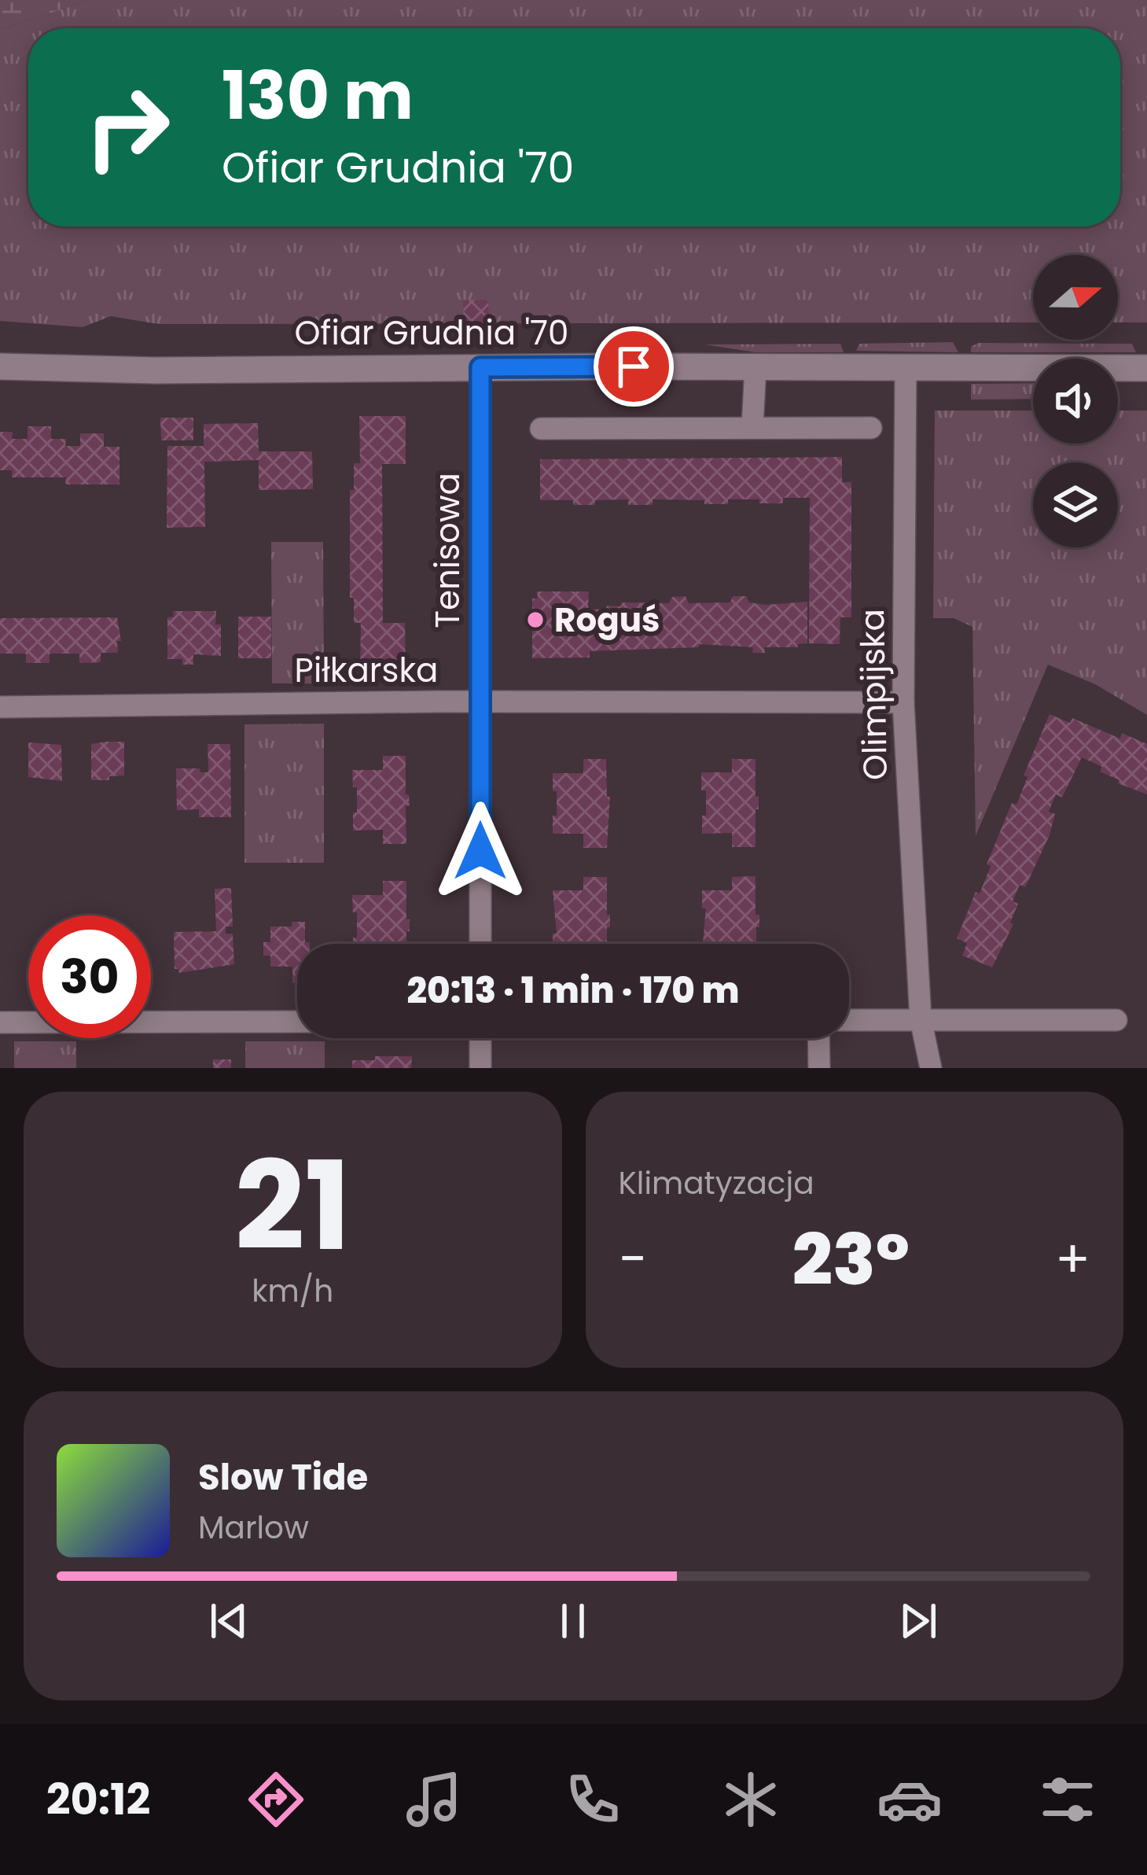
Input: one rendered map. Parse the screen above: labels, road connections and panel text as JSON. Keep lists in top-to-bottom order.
{
  "streets": {
    "street": [
      "Ofiar Grudnia '70",
      "Tenisowa",
      "Piłkarska",
      "Olimpijska"
    ]
  },
  "crossings": [
    ["Ofiar Grudnia '70", "Tenisowa"],
    ["Ofiar Grudnia '70", "Olimpijska"],
    ["Tenisowa", "Piłkarska"],
    ["Piłkarska", "Olimpijska"]
  ],
  "places": ["Roguś"],
  "north": "right",
  "page": {
    "turn": ["130 m", "Ofiar Grudnia '70"],
    "limit": "30",
    "trip": "20:13 · 1 min · 170 m",
    "tile": [
      ["21", "km/h"],
      "Klimatyzacja"
    ],
    "heat": ["−", "23°", "+"],
    "song": ["Slow Tide", "Marlow"],
    "tabs": "20:12"
  }
}
